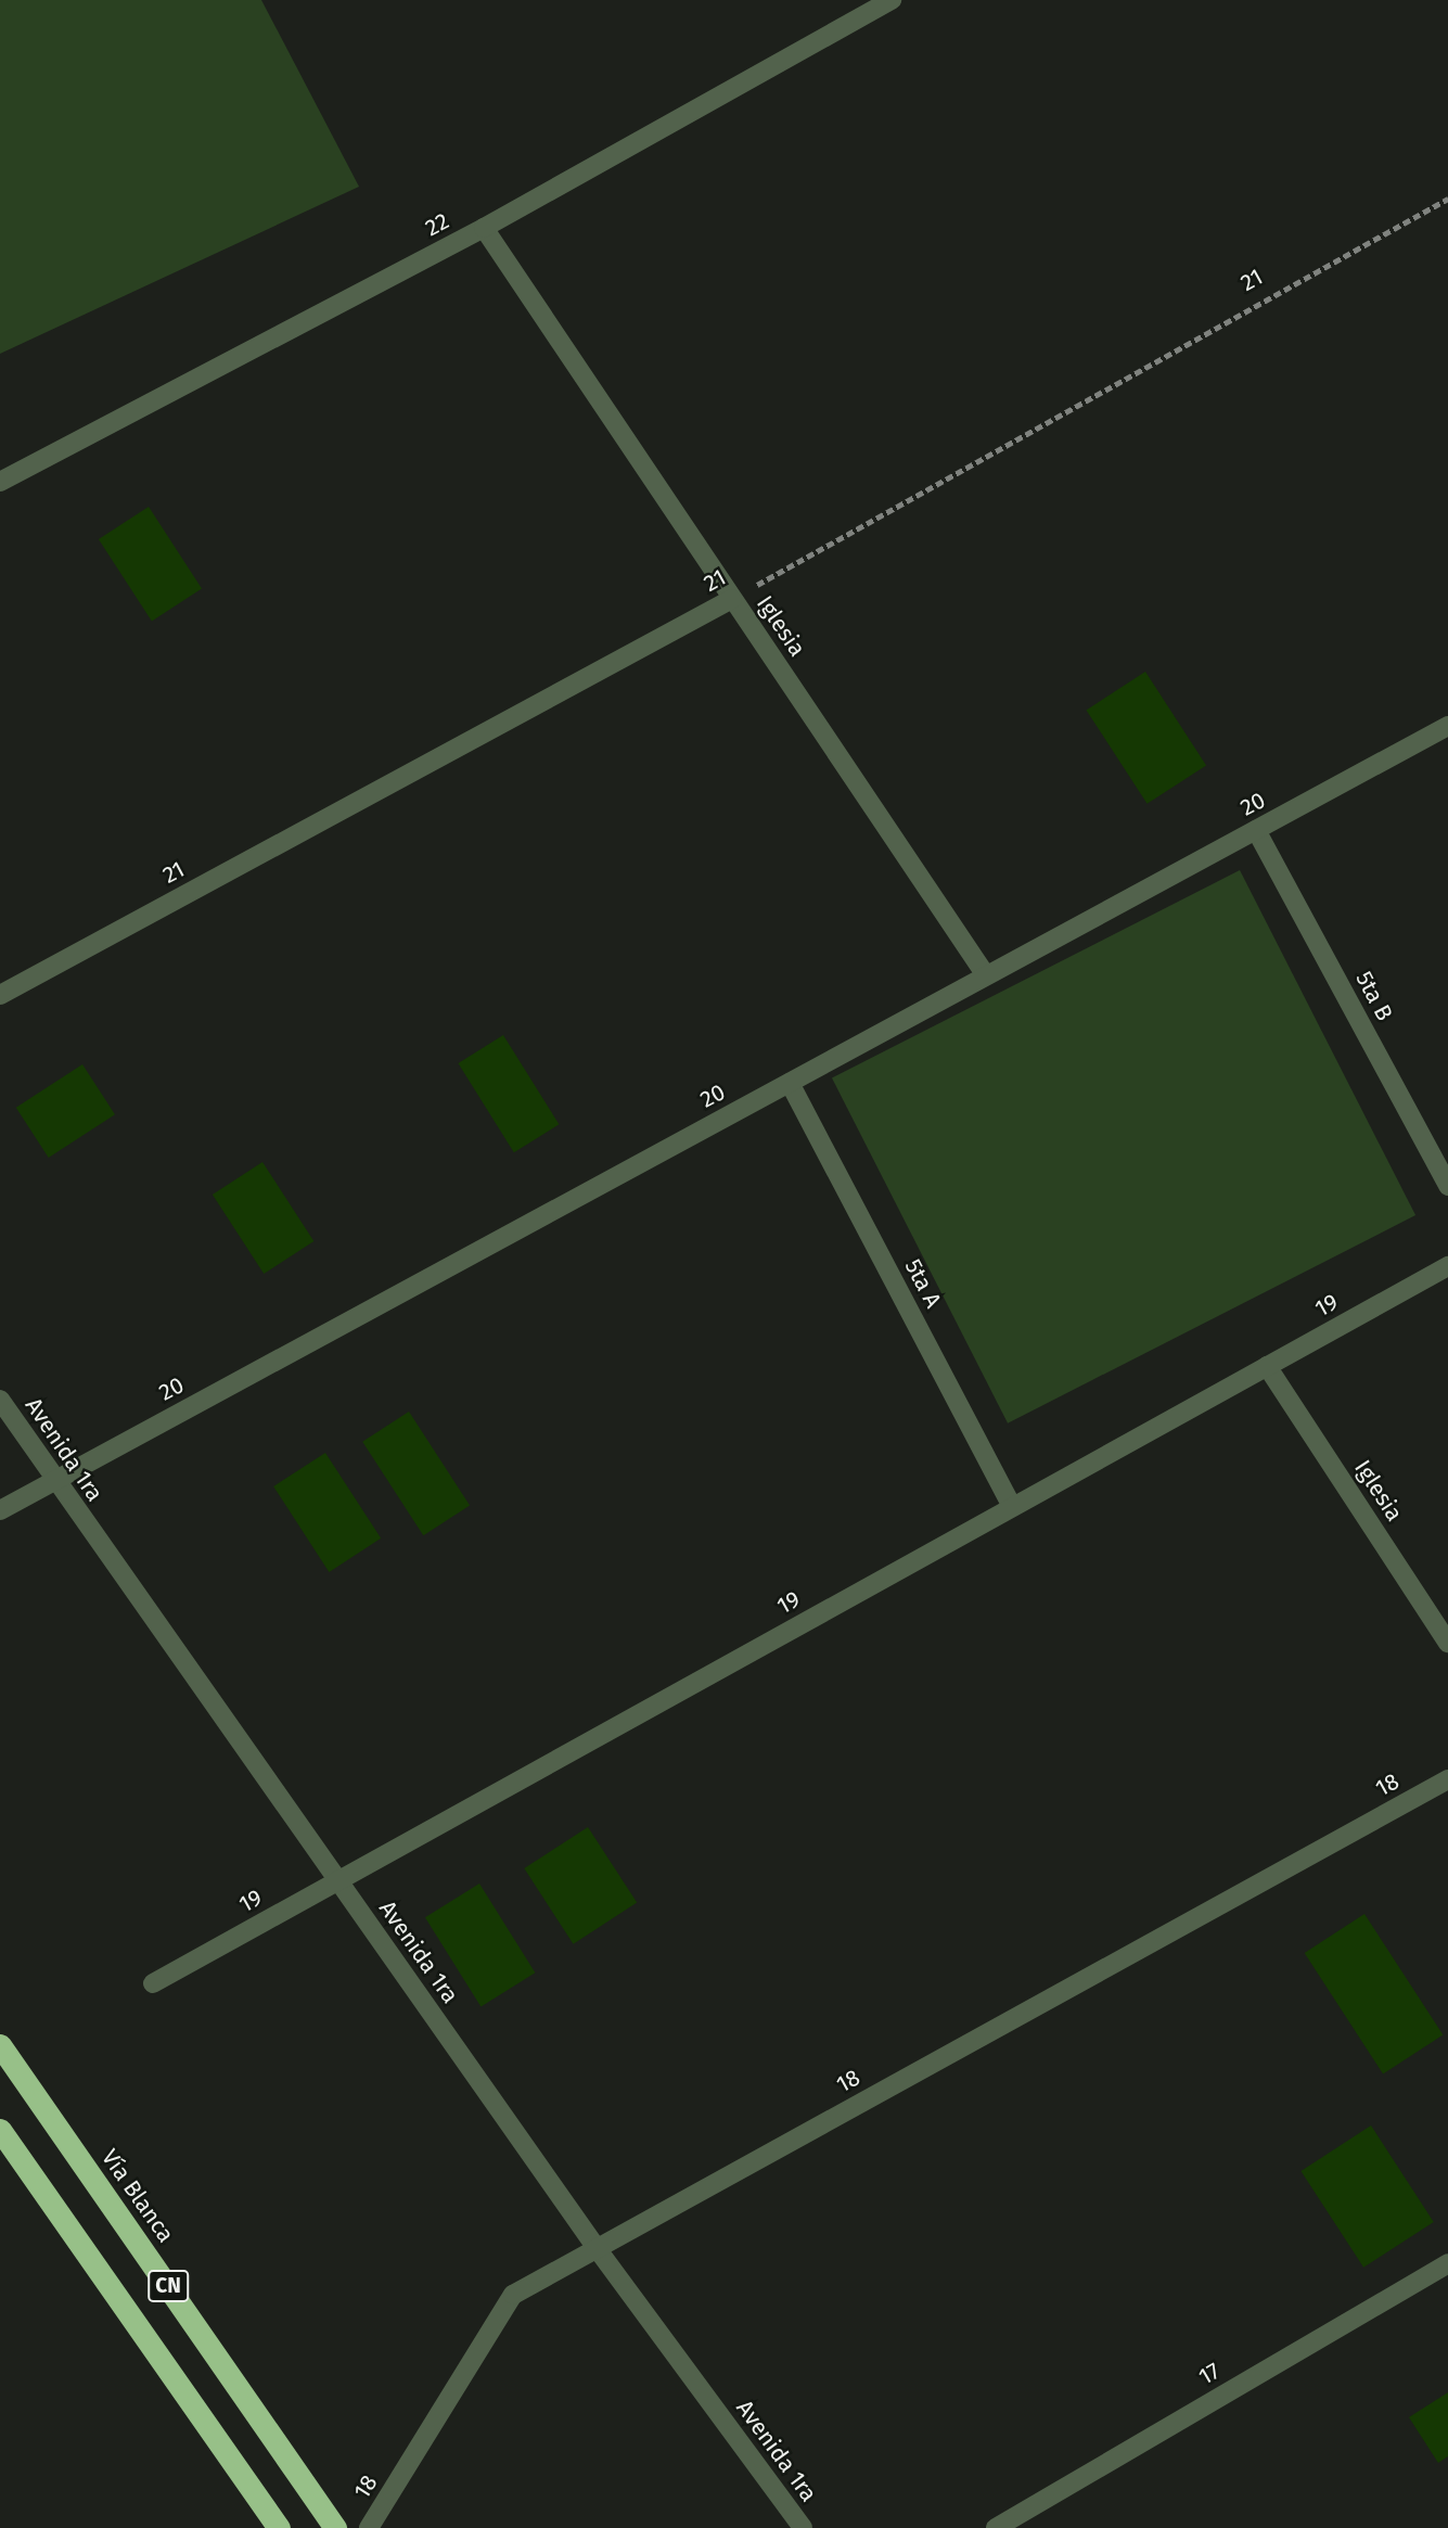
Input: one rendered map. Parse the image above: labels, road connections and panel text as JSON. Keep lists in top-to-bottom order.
{
  "streets": {
    "highway": ["Vía Blanca", "CN"],
    "street": [
      "22",
      "21",
      "Iglesia",
      "20",
      "5ta B",
      "5ta A",
      "19",
      "Avenida 1ra",
      "18",
      "17"
    ]
  },
  "crossings": [
    ["22", "Iglesia"],
    ["21", "Iglesia"],
    ["Iglesia", "20"],
    ["Iglesia", "19"],
    ["20", "5ta B"],
    ["20", "5ta A"],
    ["20", "Avenida 1ra"],
    ["5ta A", "19"],
    ["19", "Avenida 1ra"],
    ["Avenida 1ra", "18"]
  ]
}
